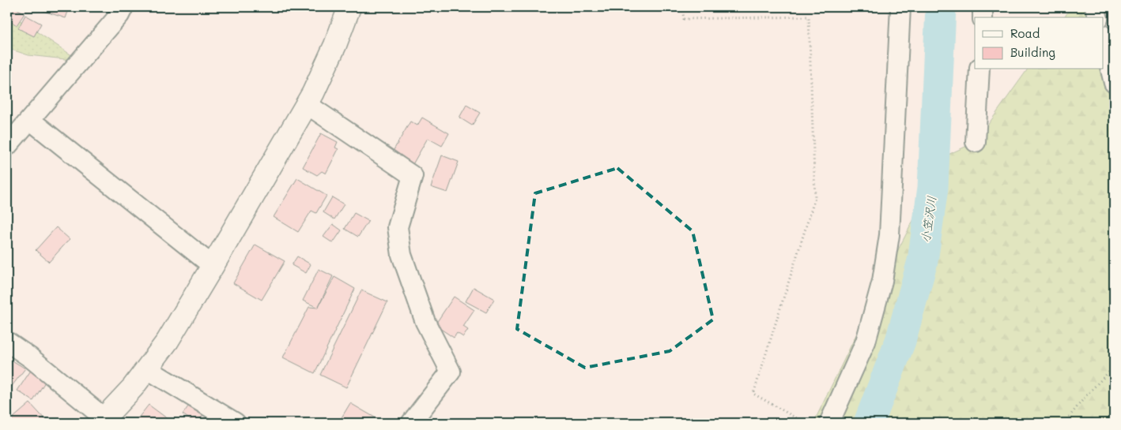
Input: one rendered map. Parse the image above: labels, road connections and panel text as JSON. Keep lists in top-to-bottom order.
{
  "water": ["小笠沢川"],
  "legend": ["Road", "Building"]
}
